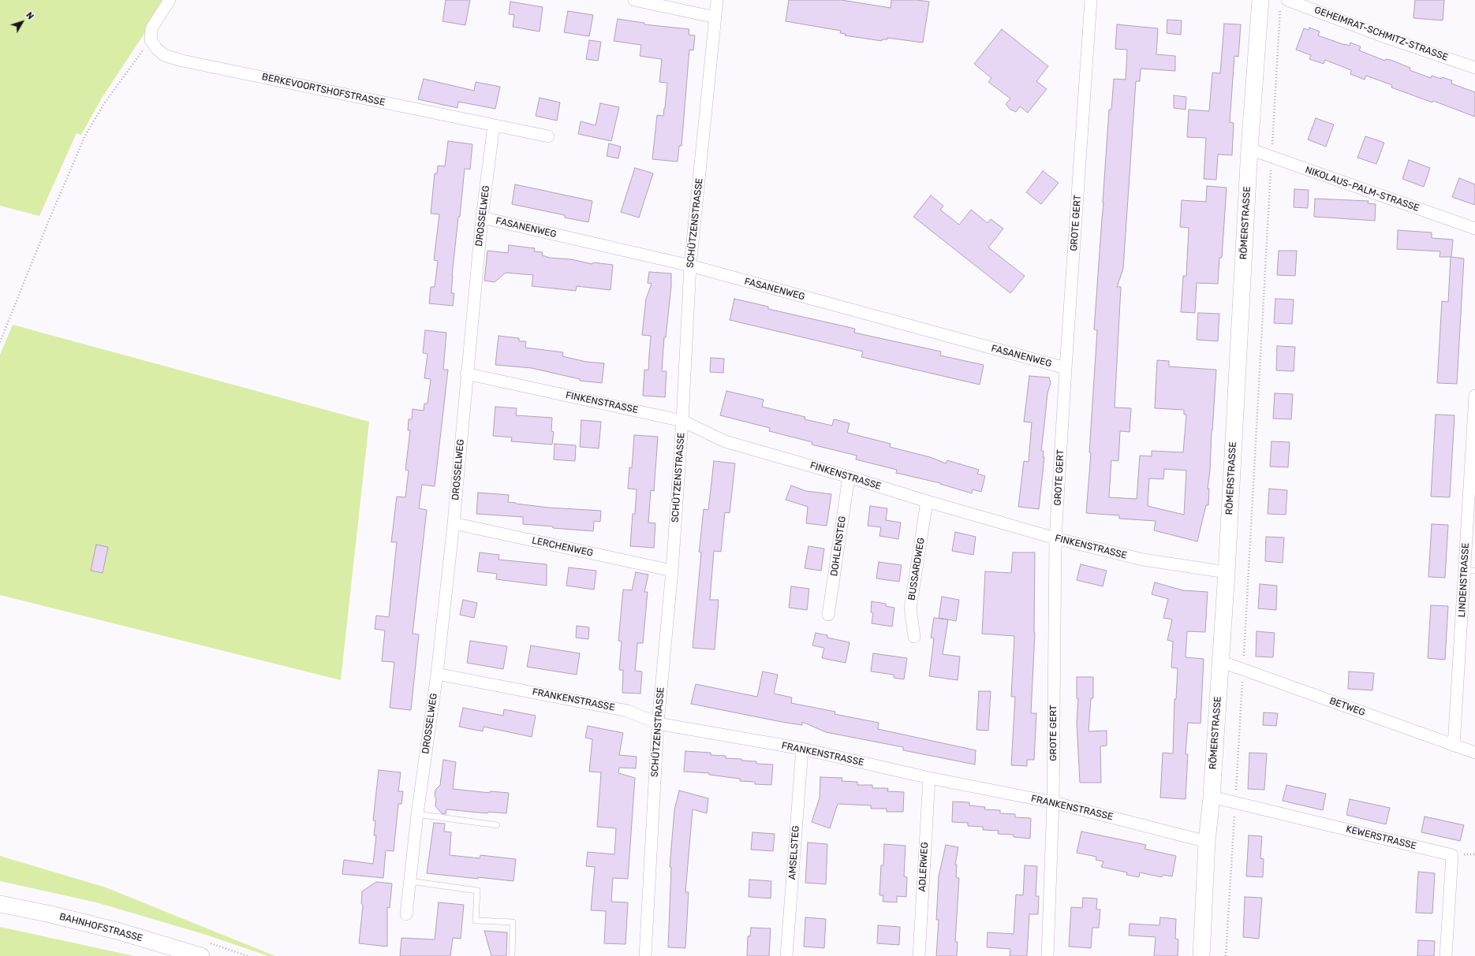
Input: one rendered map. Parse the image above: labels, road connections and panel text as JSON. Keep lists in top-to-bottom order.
{
  "streets": {
    "street": [
      "GEHEIMRAT-SCHMITZ-STRASSE",
      "BERKEVOORTSHOFSTRASSE",
      "NIKOLAUS-PALM-STRASSE",
      "DROSSELWEG",
      "SCHÜTZENSTRASSE",
      "GROTE GERT",
      "RÖMERSTRASSE",
      "FASANENWEG",
      "FINKENSTRASSE",
      "DOHLENSTEG",
      "LERCHENWEG",
      "BUSSARDWEG",
      "LINDENSTRASSE",
      "FRANKENSTRASSE",
      "BETWEG",
      "KEWERSTRASSE",
      "AMSELSTEG",
      "ADLERWEG",
      "BAHNHOFSTRASSE"
    ]
  },
  "crossings": [
    ["BERKEVOORTSHOFSTRASSE", "DROSSELWEG"],
    ["NIKOLAUS-PALM-STRASSE", "RÖMERSTRASSE"],
    ["DROSSELWEG", "FASANENWEG"],
    ["DROSSELWEG", "FINKENSTRASSE"],
    ["DROSSELWEG", "LERCHENWEG"],
    ["DROSSELWEG", "FRANKENSTRASSE"],
    ["SCHÜTZENSTRASSE", "FASANENWEG"],
    ["SCHÜTZENSTRASSE", "FINKENSTRASSE"],
    ["SCHÜTZENSTRASSE", "LERCHENWEG"],
    ["SCHÜTZENSTRASSE", "FRANKENSTRASSE"],
    ["GROTE GERT", "FASANENWEG"],
    ["GROTE GERT", "FINKENSTRASSE"],
    ["GROTE GERT", "FRANKENSTRASSE"],
    ["RÖMERSTRASSE", "FINKENSTRASSE"],
    ["RÖMERSTRASSE", "FRANKENSTRASSE"],
    ["RÖMERSTRASSE", "BETWEG"],
    ["RÖMERSTRASSE", "KEWERSTRASSE"],
    ["FINKENSTRASSE", "DOHLENSTEG"],
    ["FINKENSTRASSE", "BUSSARDWEG"],
    ["LINDENSTRASSE", "BETWEG"],
    ["FRANKENSTRASSE", "AMSELSTEG"],
    ["FRANKENSTRASSE", "ADLERWEG"]
  ],
  "north": "top right"
}
